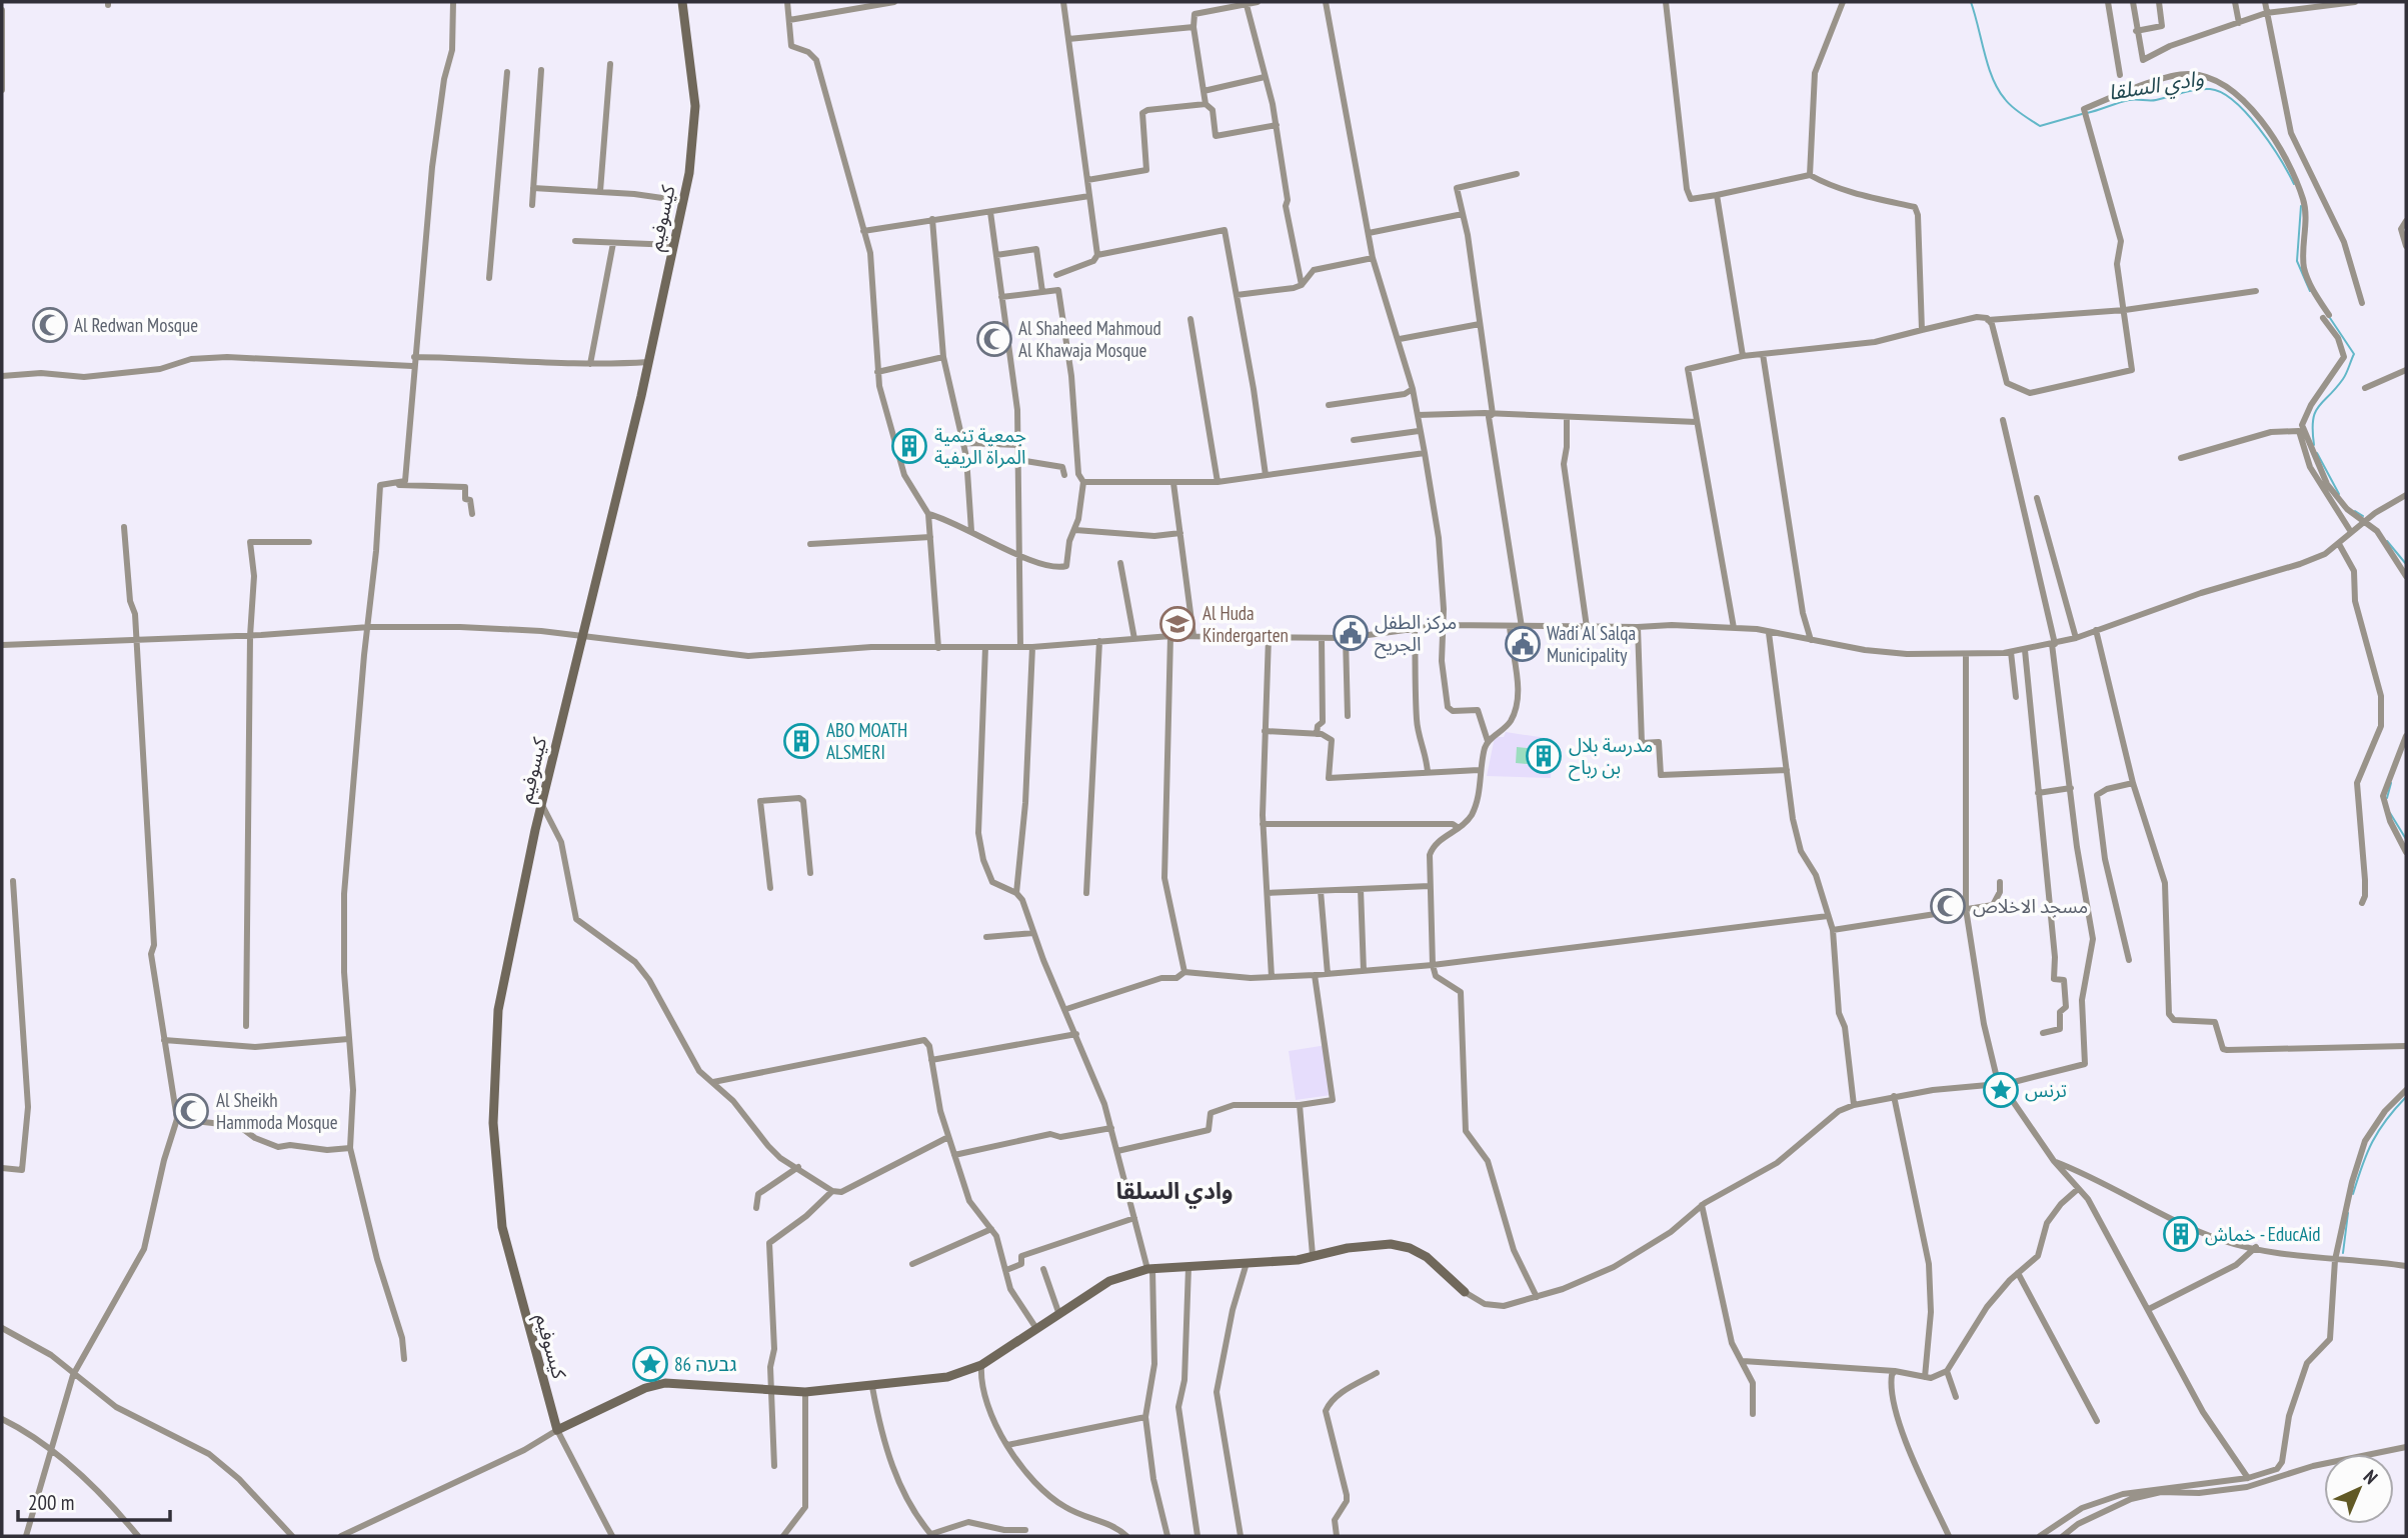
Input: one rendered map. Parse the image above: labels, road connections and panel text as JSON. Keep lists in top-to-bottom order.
{
  "streets": {
    "street": ["كيسوفيم"]
  },
  "districts": ["وادي السلقا"],
  "water": ["وادي السلقا"],
  "places": {
    "mosque": [
      "Al Redwan Mosque",
      "Al Shaheed Mahmoud Al Khawaja Mosque",
      "مسجد الاخلاص",
      "Al Sheikh Hammoda Mosque"
    ],
    "building": [
      "جمعية تنمية المراة الريفية",
      "ABO MOATH ALSMERI",
      "مدرسة بلال بن رباح",
      "خماش - EducAid"
    ],
    "school or university": ["Al Huda Kindergarten"],
    "public building": ["مركز الطفل الجريح", "Wadi Al Salqa Municipality"],
    "place": ["ترنس", "גבעה 86"]
  },
  "scale_bar": "200 m",
  "north": "top right"
}
